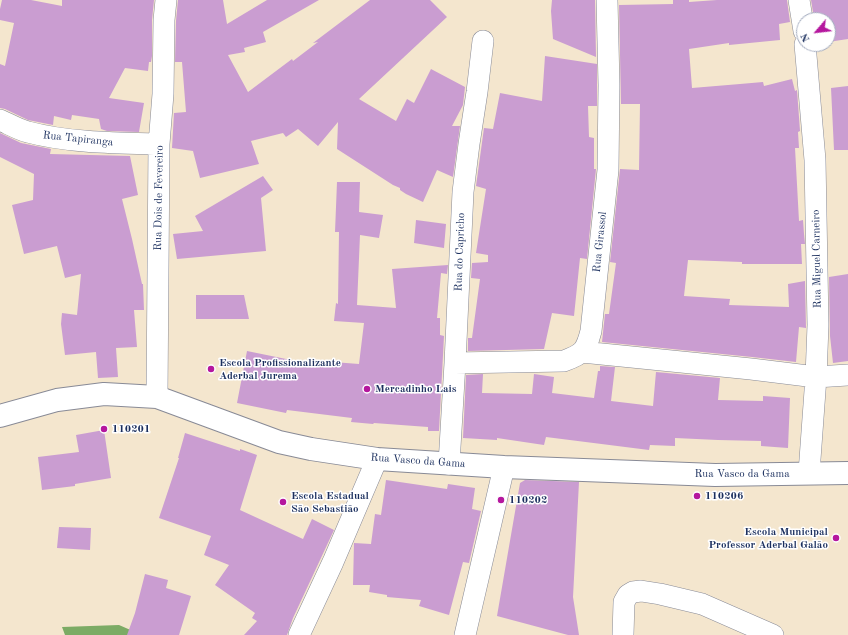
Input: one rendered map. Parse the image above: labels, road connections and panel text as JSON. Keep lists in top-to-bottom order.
{
  "streets": {
    "main road": ["Rua Vasco da Gama"],
    "street": [
      "Rua Tapiranga",
      "Rua Dois de Fevereiro",
      "Rua Girassol",
      "Rua do Capricho",
      "Rua Miguel Carneiro"
    ]
  },
  "crossings": [
    ["Rua Tapiranga", "Rua Dois de Fevereiro"],
    ["Rua Dois de Fevereiro", "Rua Vasco da Gama"],
    ["Rua do Capricho", "Rua Vasco da Gama"],
    ["Rua Miguel Carneiro", "Rua Vasco da Gama"]
  ],
  "places": [
    "Escola Profissionalizante Aderbal Jurema",
    "Mercadinho Lais",
    "110201",
    "110206",
    "110202",
    "Escola Estadual São Sebastião",
    "Escola Municipal Professor Aderbal Galão"
  ],
  "north": "bottom left"
}
